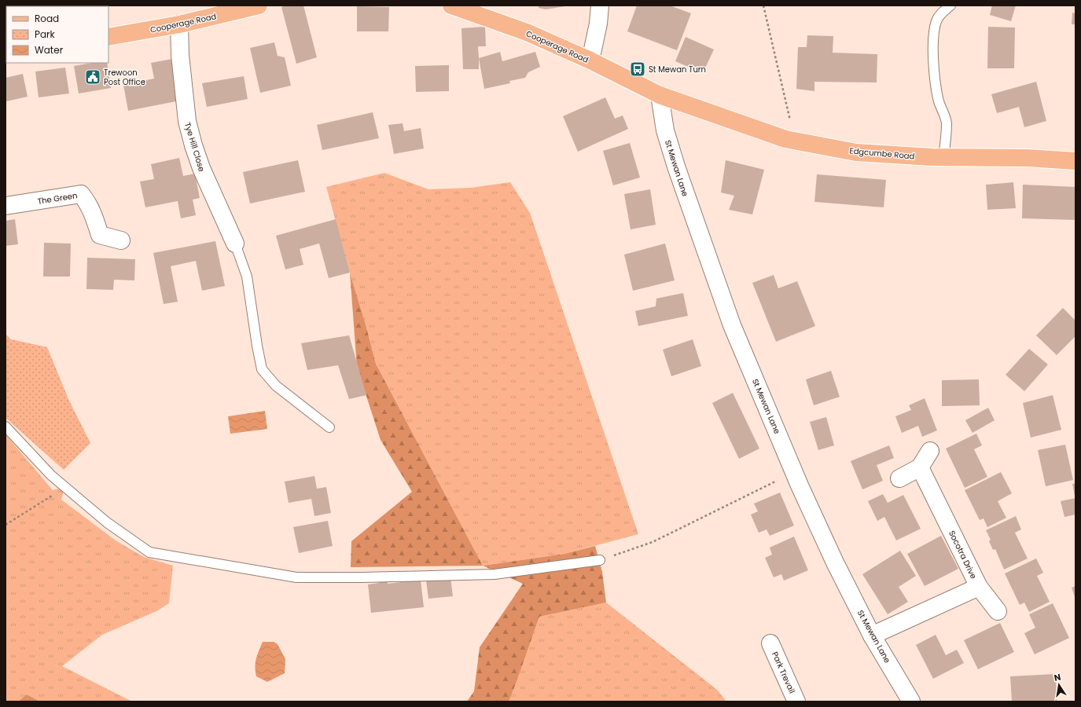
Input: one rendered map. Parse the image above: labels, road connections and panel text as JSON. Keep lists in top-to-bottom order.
{
  "streets": {
    "main road": ["Cooperage Road", "Edgcumbe Road"],
    "street": [
      "Tye Hill Close",
      "St Mewan Lane",
      "The Green",
      "Socotra Drive",
      "Park Trevail"
    ]
  },
  "crossings": [
    ["Cooperage Road", "Tye Hill Close"],
    ["Cooperage Road", "Edgcumbe Road"],
    ["Cooperage Road", "St Mewan Lane"],
    ["Edgcumbe Road", "St Mewan Lane"],
    ["St Mewan Lane", "Socotra Drive"]
  ],
  "places": {
    "bus stop": ["St Mewan Turn"],
    "public building": ["Trewoon Post Office"]
  },
  "legend": ["Road", "Park", "Water"],
  "north": "top"
}
